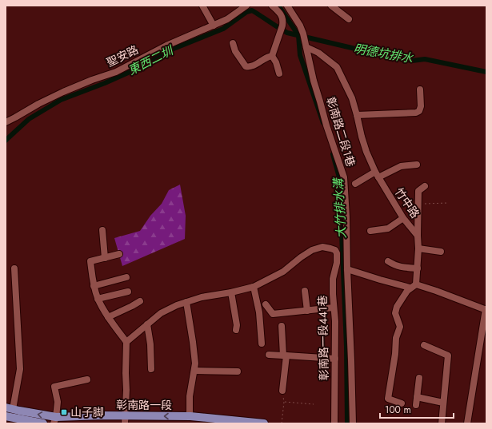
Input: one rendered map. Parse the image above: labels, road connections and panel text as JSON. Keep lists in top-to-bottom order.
{
  "streets": {
    "main road": ["彰南路一段"],
    "street": [
      "聖安路",
      "彰南路二段1巷",
      "竹中路",
      "彰南路一段441巷"
    ]
  },
  "crossings": [
    ["彰南路二段1巷", "竹中路"]
  ],
  "water": ["明德坑排水", "東西二圳", "大竹排水溝"],
  "places": {
    "transit": ["山子脚"]
  },
  "scale_bar": "100 m"
}
